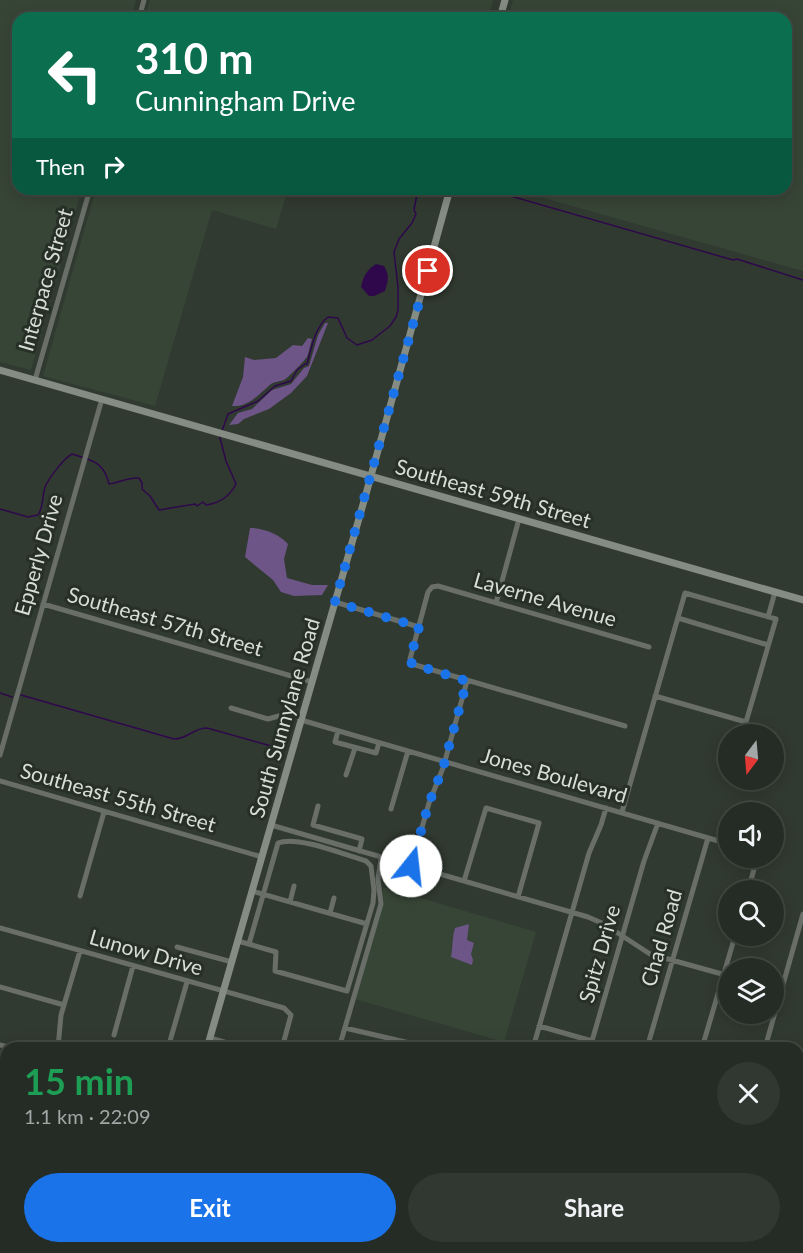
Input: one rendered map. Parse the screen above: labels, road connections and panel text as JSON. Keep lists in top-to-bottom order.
{
  "streets": {
    "main road": ["Southeast 59th Street", "South Sunnylane Road"],
    "street": [
      "Interpace Street",
      "Epperly Drive",
      "Laverne Avenue",
      "Southeast 57th Street",
      "Jones Boulevard",
      "Southeast 55th Street",
      "Chad Road",
      "Lunow Drive",
      "Spitz Drive"
    ]
  },
  "crossings": [
    ["Interpace Street", "Southeast 59th Street"],
    ["Southeast 59th Street", "Epperly Drive"],
    ["Southeast 59th Street", "South Sunnylane Road"],
    ["Epperly Drive", "Southeast 57th Street"],
    ["Southeast 57th Street", "South Sunnylane Road"],
    ["South Sunnylane Road", "Jones Boulevard"],
    ["South Sunnylane Road", "Southeast 55th Street"],
    ["South Sunnylane Road", "Lunow Drive"],
    ["Jones Boulevard", "Chad Road"],
    ["Jones Boulevard", "Spitz Drive"]
  ],
  "north": "bottom",
  "page": {
    "turn": ["310 m", "Cunningham Drive"],
    "then": "Then",
    "heading": ["15 min", "1.1 km · 22:09"],
    "buttons": ["Exit", "Share"]
  }
}
